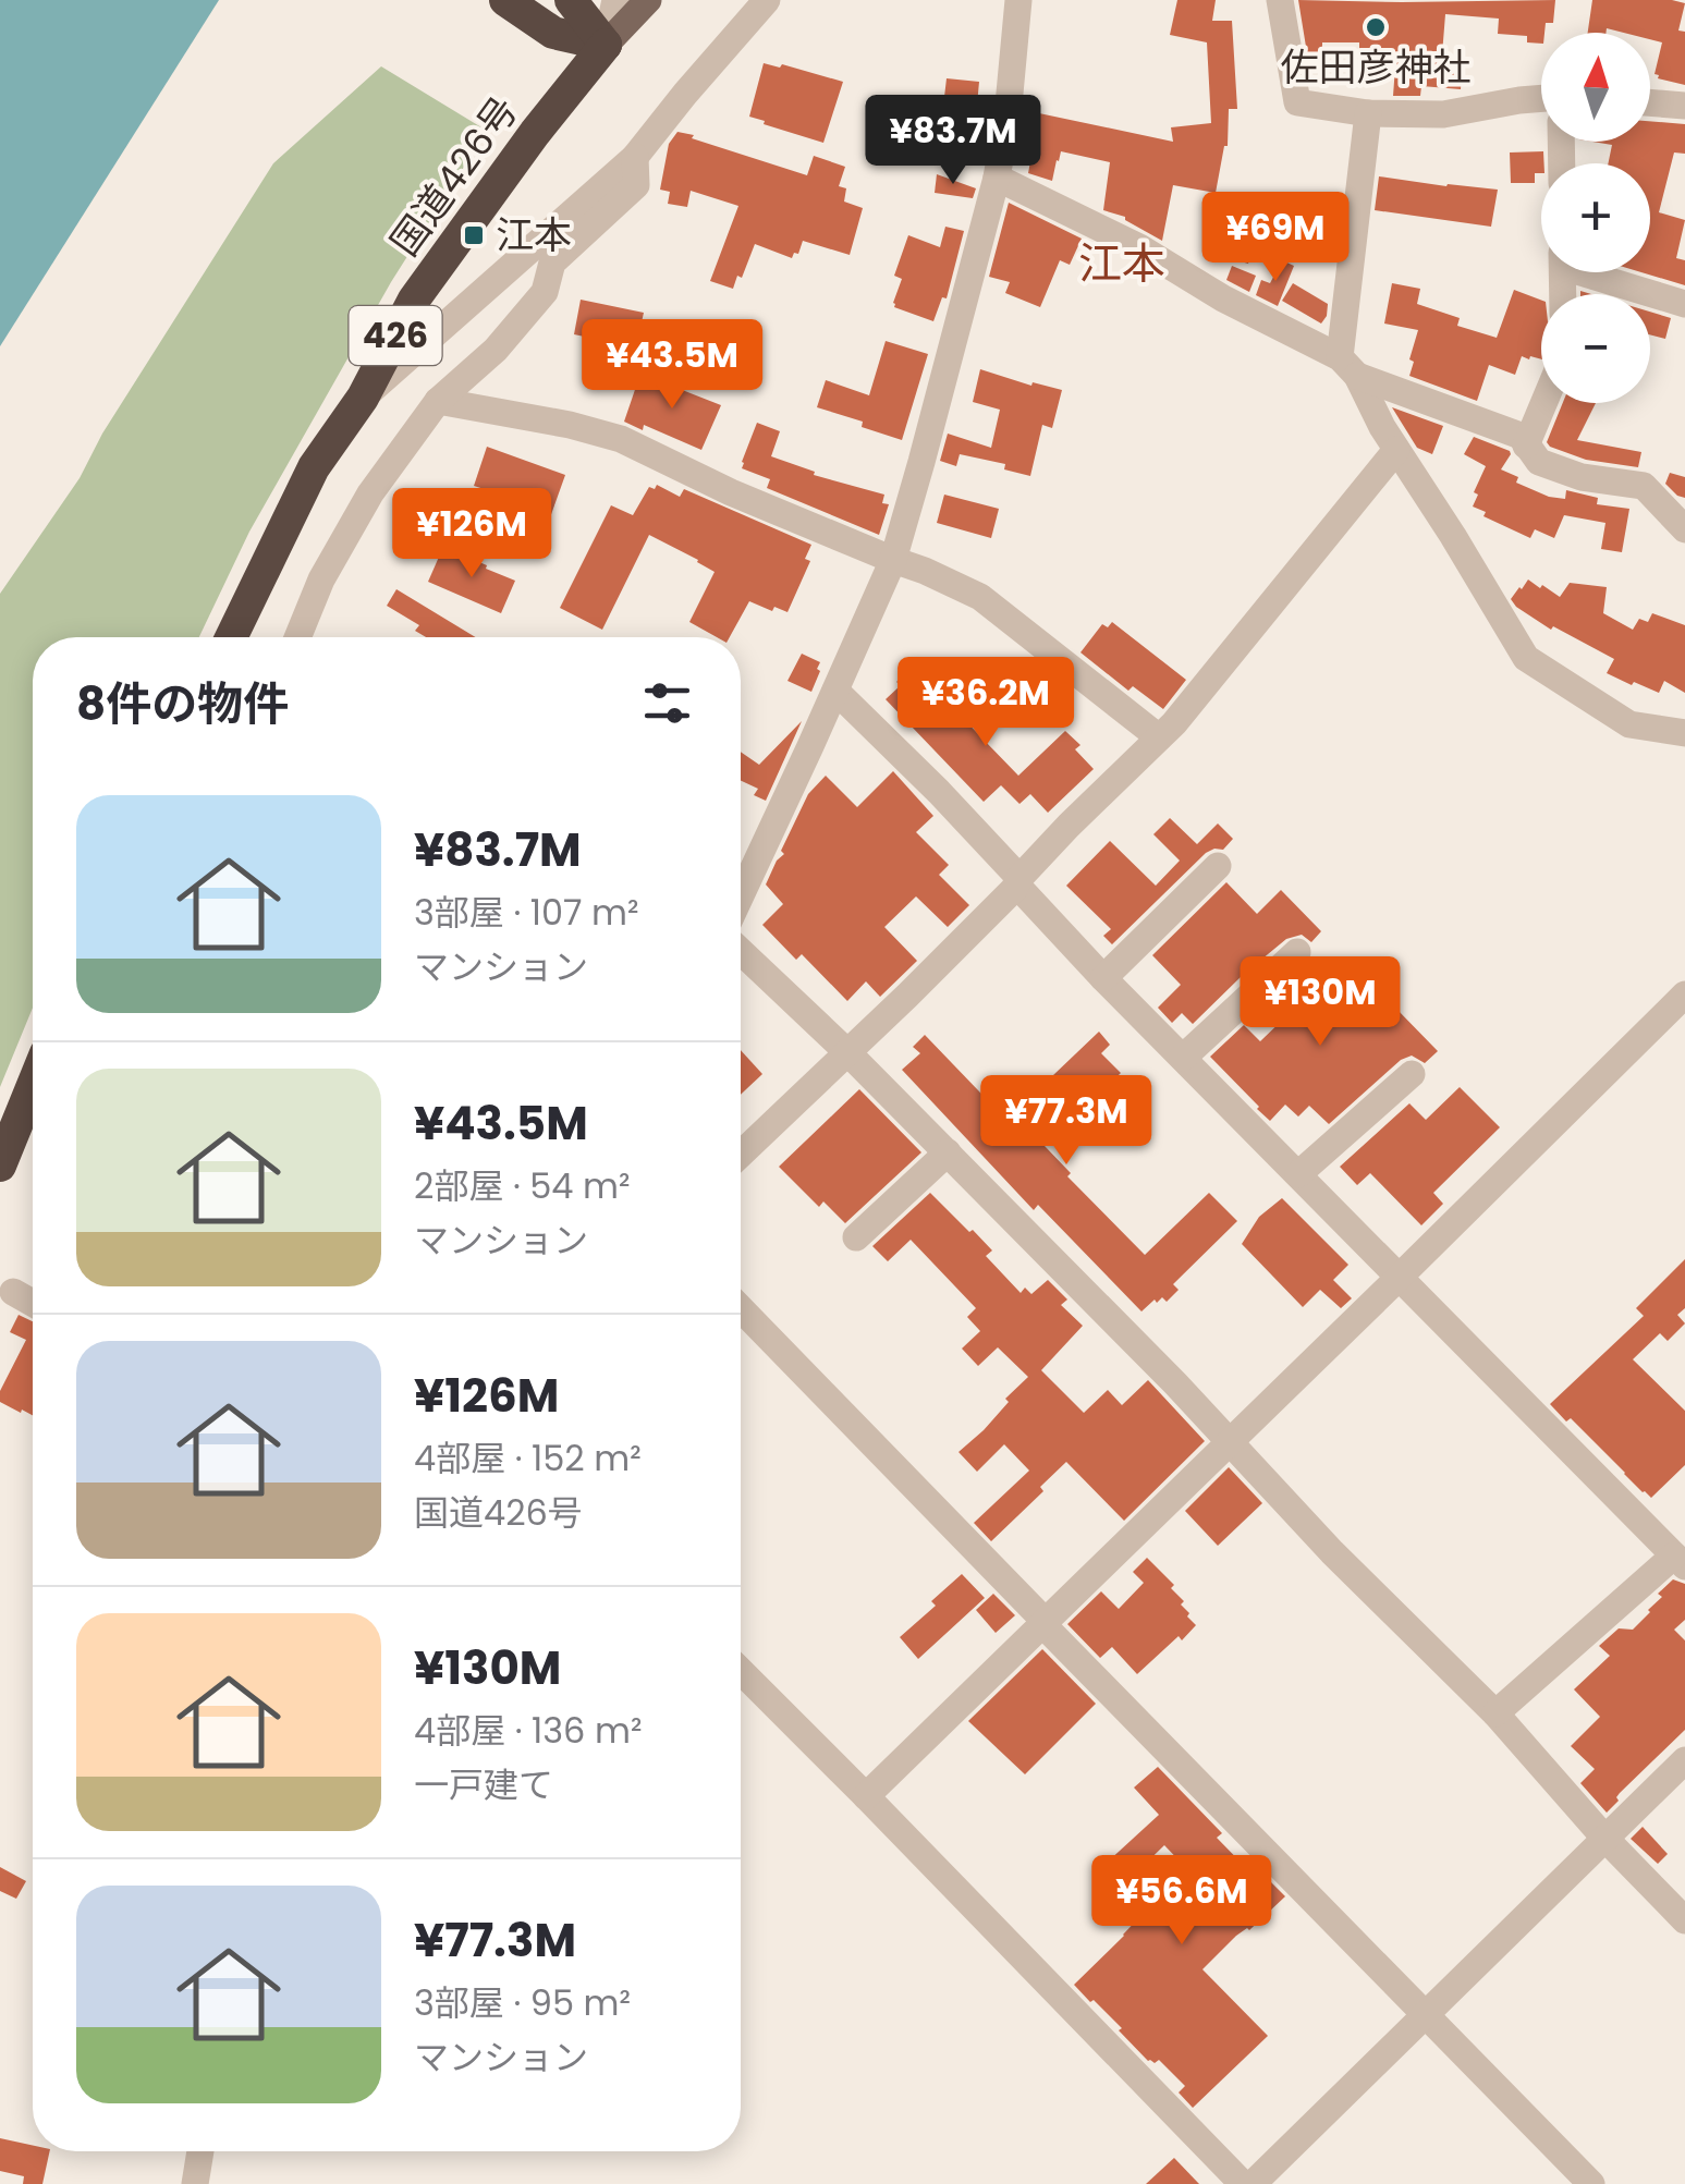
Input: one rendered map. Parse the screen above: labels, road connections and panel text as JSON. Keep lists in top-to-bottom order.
{
  "streets": {
    "highway": ["国道426号", "426"]
  },
  "districts": ["江本"],
  "places": {
    "other": ["佐田彦神社"],
    "transit": ["江本"]
  },
  "north": "top",
  "page": {
    "map_buttons": ["+", "−"],
    "price": [
      "¥83.7M",
      "¥69M",
      "¥43.5M",
      "¥126M",
      "¥36.2M",
      "¥130M",
      "¥77.3M",
      "¥56.6M"
    ],
    "heading": "8件の物件",
    "list": [
      {
        "name": "¥83.7M",
        "note": "3部屋 · 107 m² · マンション"
      },
      {
        "name": "¥43.5M",
        "note": "2部屋 · 54 m² · マンション"
      },
      {
        "name": "¥126M",
        "note": "4部屋 · 152 m² · 国道426号"
      },
      {
        "name": "¥130M",
        "note": "4部屋 · 136 m² · 一戸建て"
      },
      {
        "name": "¥77.3M",
        "note": "3部屋 · 95 m² · マンション"
      }
    ]
  }
}
